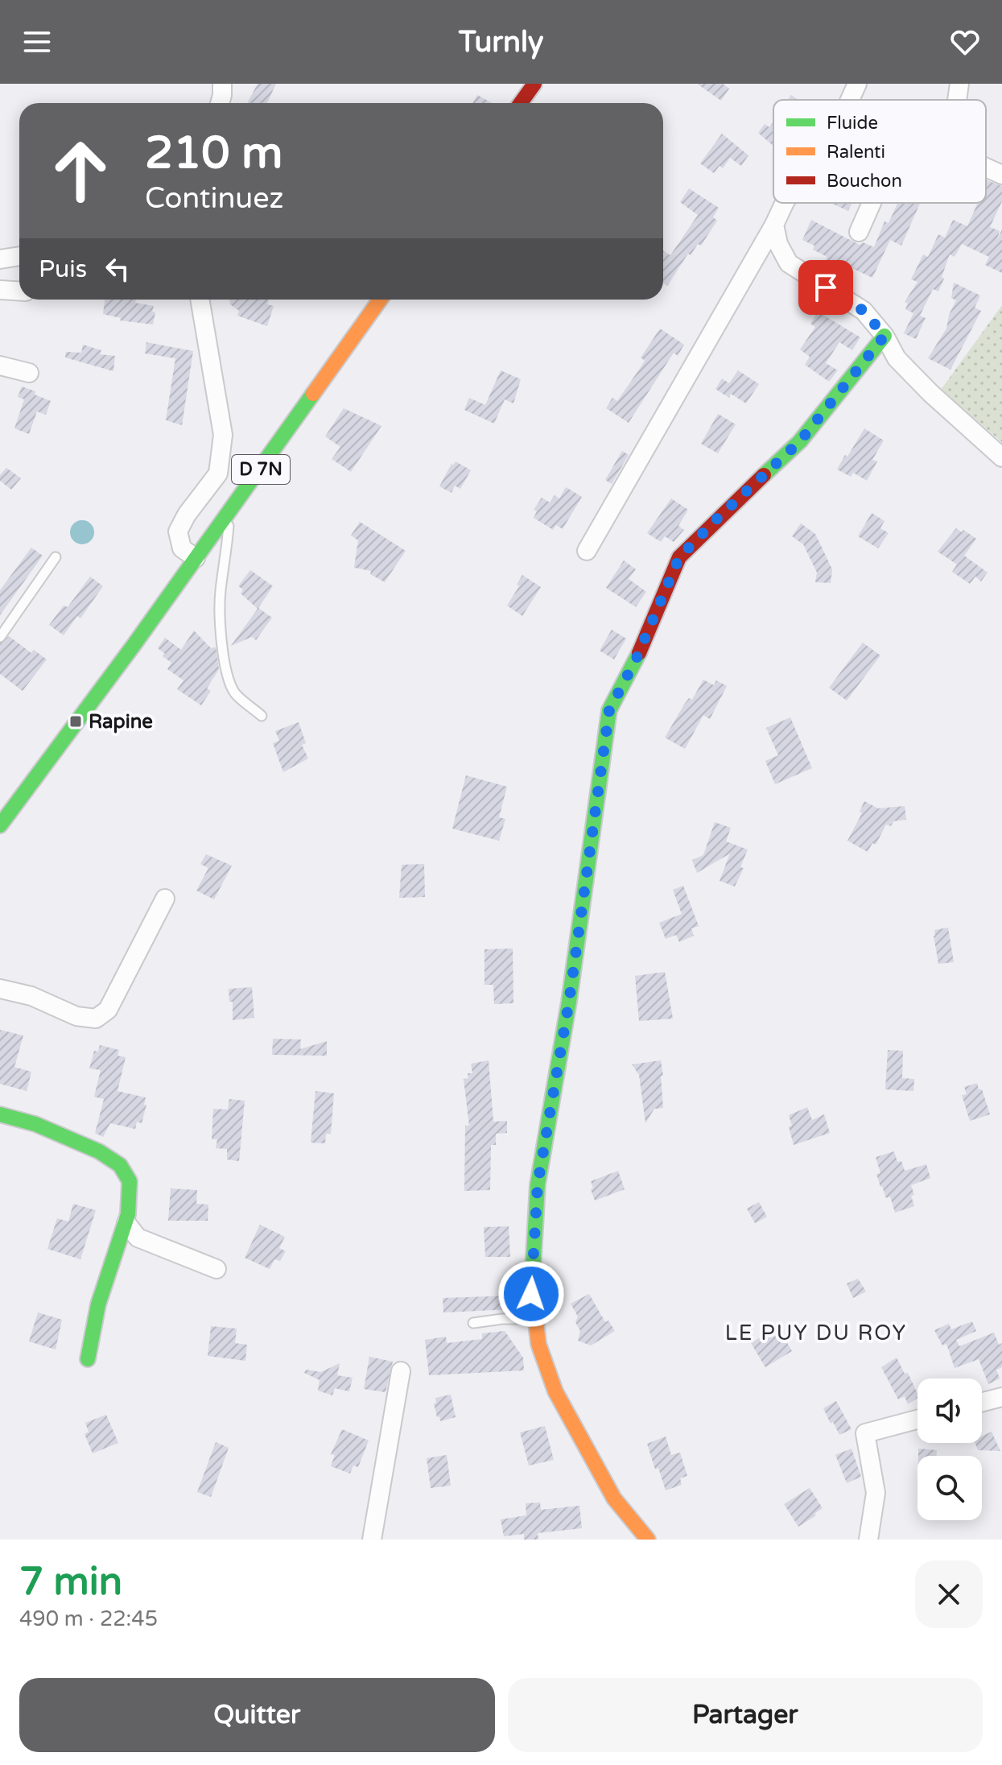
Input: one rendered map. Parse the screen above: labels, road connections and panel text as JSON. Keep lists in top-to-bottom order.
{
  "streets": {
    "street": ["D 7N"]
  },
  "districts": ["LE PUY DU ROY"],
  "places": {
    "transit": ["Rapine"]
  },
  "legend": ["Fluide", "Ralenti", "Bouchon"],
  "page": {
    "header": "Turnly",
    "turn": ["210 m", "Continuez"],
    "then": "Puis",
    "heading": ["7 min", "490 m · 22:45"],
    "buttons": ["Quitter", "Partager"]
  }
}
